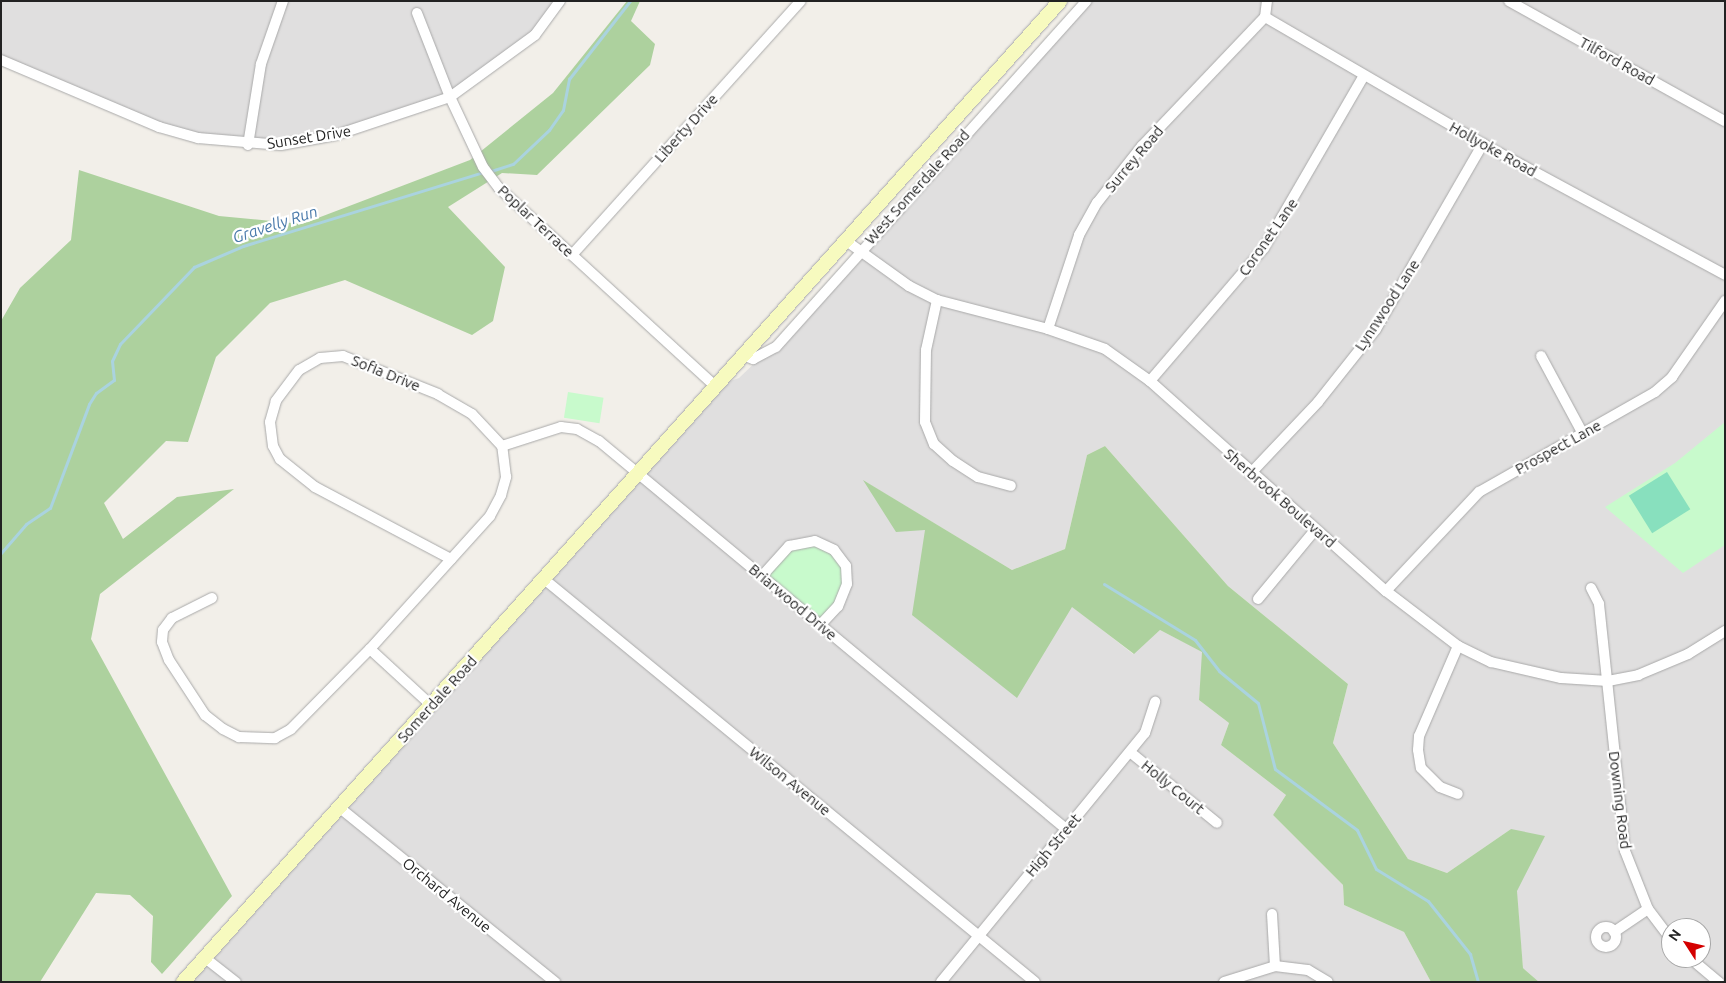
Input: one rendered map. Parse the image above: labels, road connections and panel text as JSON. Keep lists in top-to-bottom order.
{
  "streets": {
    "main road": ["West Somerdale Road", "Somerdale Road"],
    "street": [
      "Tilford Road",
      "Liberty Drive",
      "Sunset Drive",
      "Hollyoke Road",
      "Surrey Road",
      "Poplar Terrace",
      "Coronet Lane",
      "Lynnwood Lane",
      "Sofia Drive",
      "Prospect Lane",
      "Sherbrook Boulevard",
      "Briarwood Drive",
      "Wilson Avenue",
      "Holly Court",
      "Downing Road",
      "High Street",
      "Orchard Avenue"
    ]
  },
  "crossings": [
    ["Liberty Drive", "Poplar Terrace"],
    ["Sunset Drive", "Poplar Terrace"],
    ["Hollyoke Road", "Surrey Road"],
    ["Hollyoke Road", "Coronet Lane"],
    ["Hollyoke Road", "Lynnwood Lane"],
    ["Surrey Road", "Sherbrook Boulevard"],
    ["West Somerdale Road", "Poplar Terrace"],
    ["West Somerdale Road", "Sherbrook Boulevard"],
    ["West Somerdale Road", "Somerdale Road"],
    ["Coronet Lane", "Sherbrook Boulevard"],
    ["Lynnwood Lane", "Sherbrook Boulevard"],
    ["Sofia Drive", "Briarwood Drive"],
    ["Prospect Lane", "Sherbrook Boulevard"],
    ["Sherbrook Boulevard", "Downing Road"],
    ["Briarwood Drive", "Somerdale Road"],
    ["Briarwood Drive", "High Street"],
    ["Somerdale Road", "Wilson Avenue"],
    ["Somerdale Road", "Orchard Avenue"],
    ["Wilson Avenue", "High Street"],
    ["Holly Court", "High Street"]
  ],
  "water": ["Gravelly Run"],
  "north": "top left"
}
